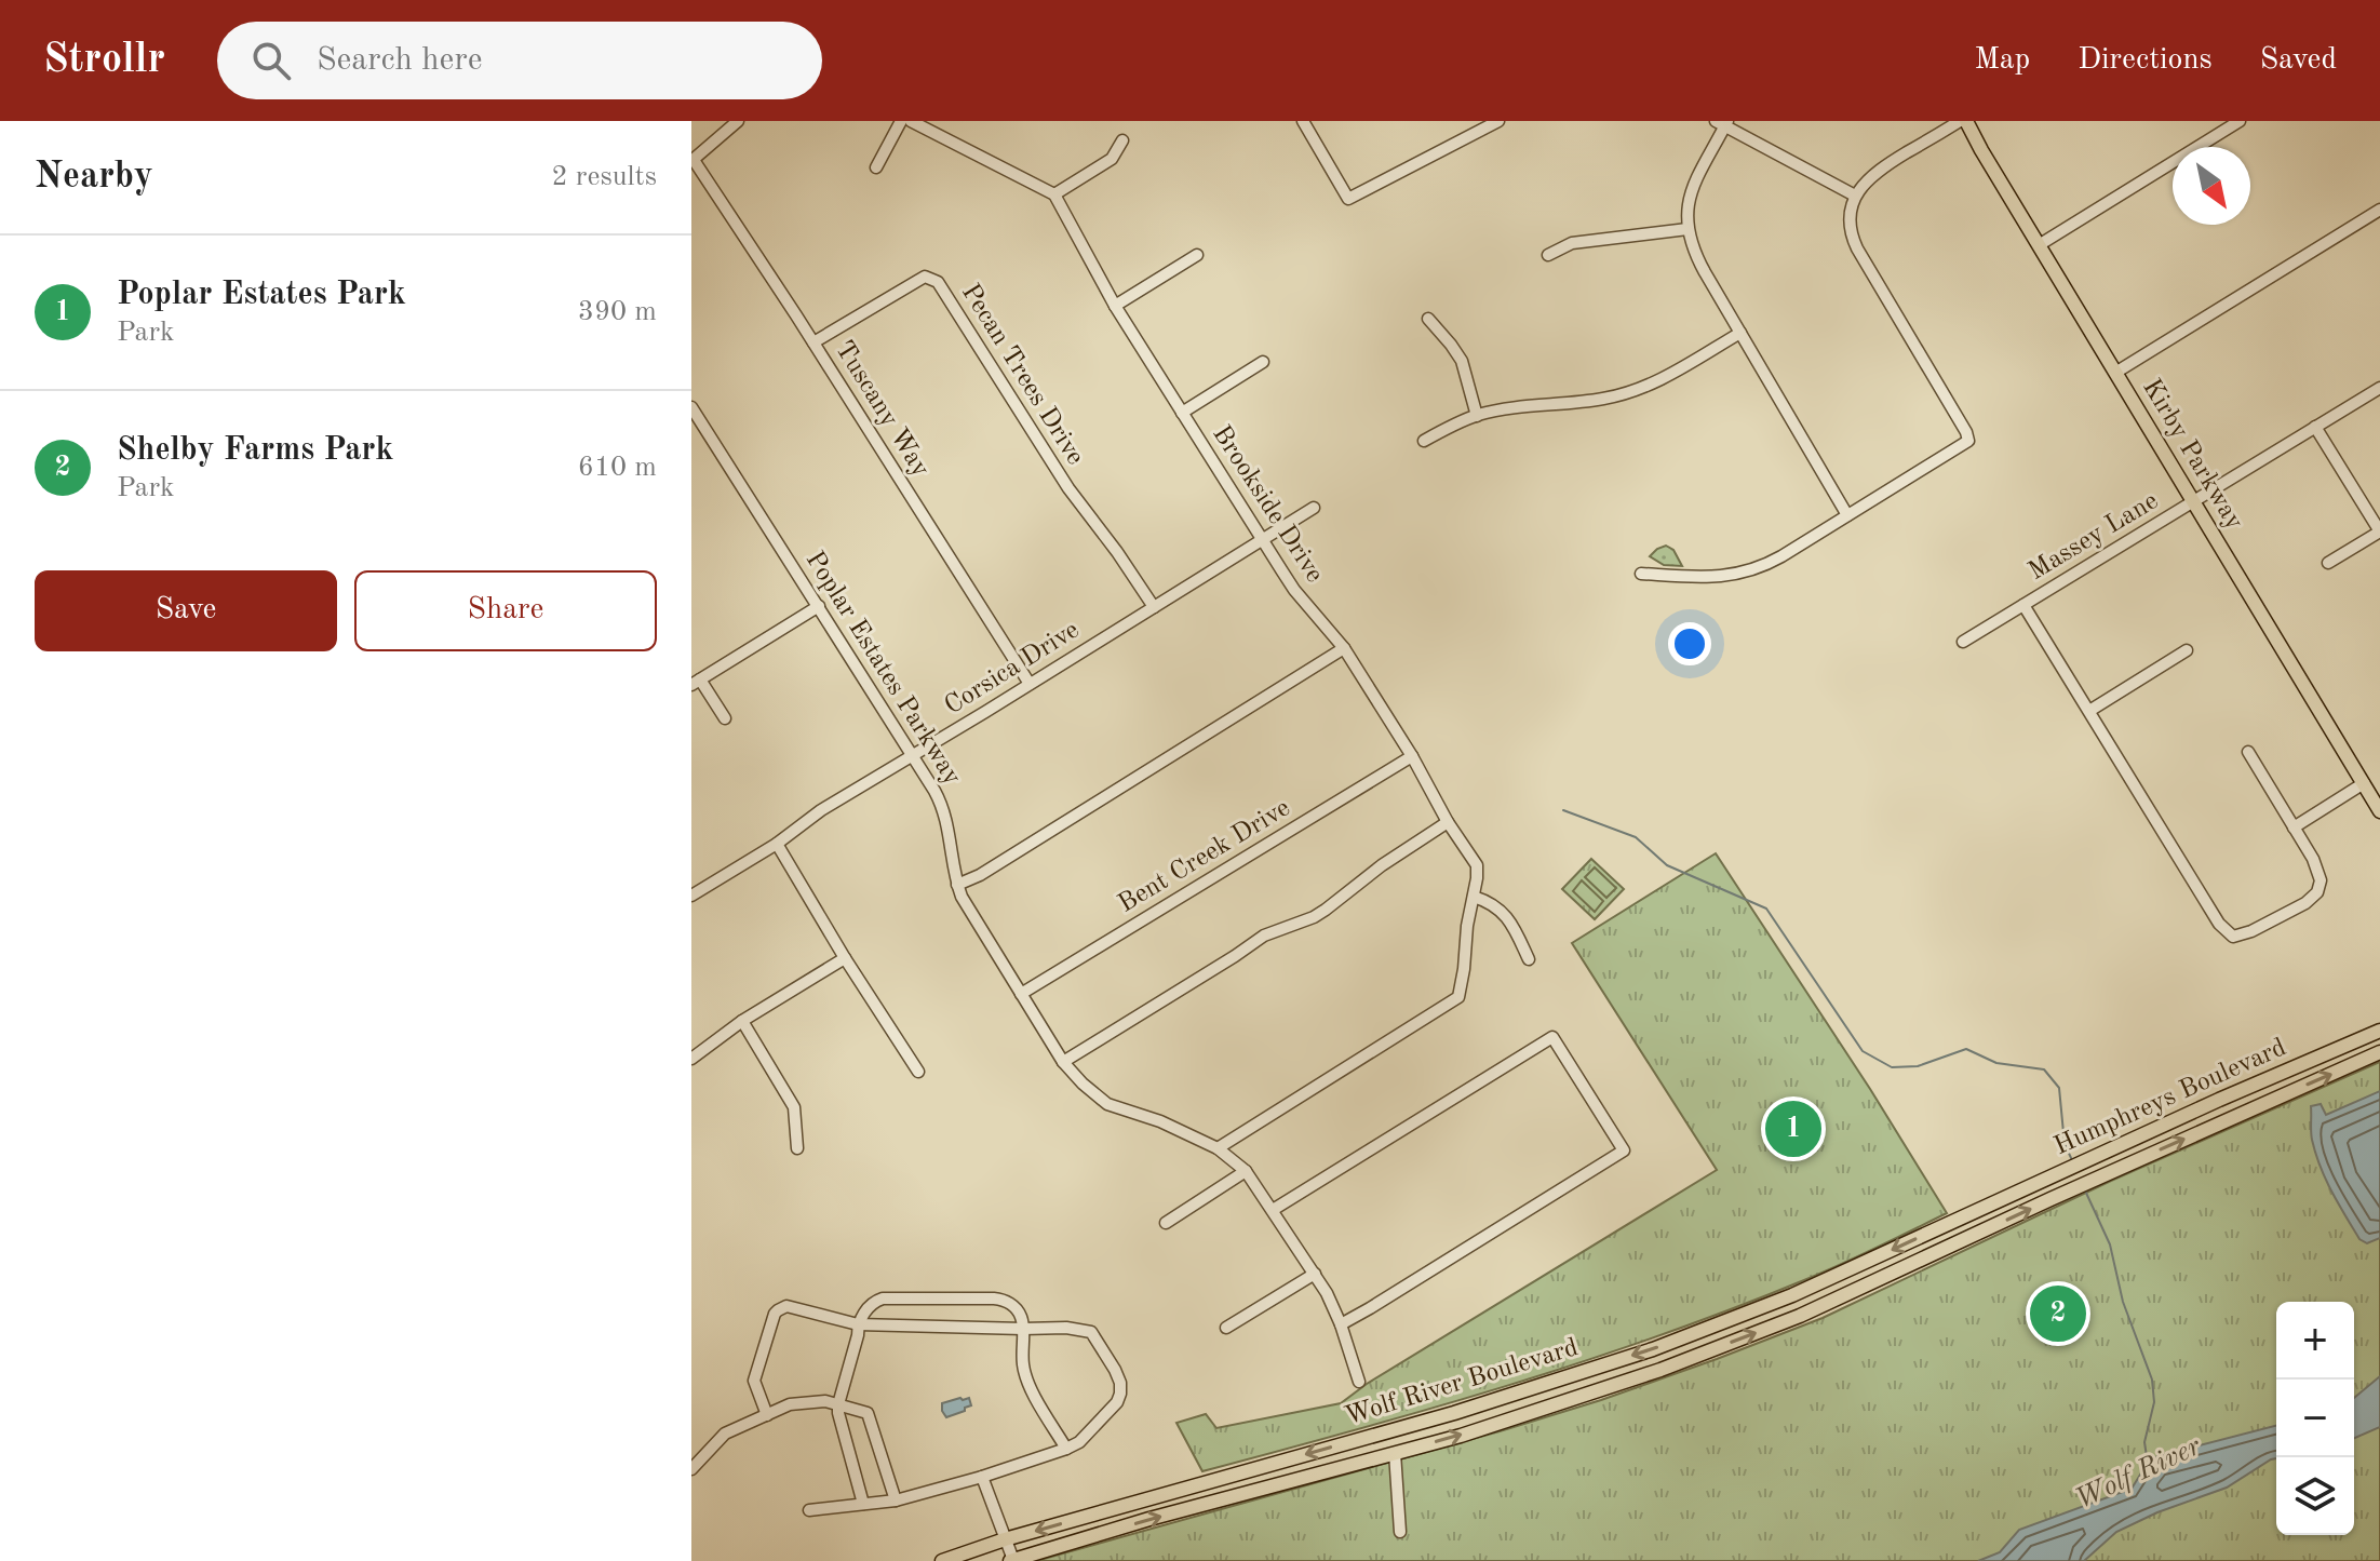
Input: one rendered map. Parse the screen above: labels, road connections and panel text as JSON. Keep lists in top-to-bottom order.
{
  "streets": {
    "main road": ["Kirby Parkway", "Humphreys Boulevard", "Wolf River Boulevard"],
    "street": [
      "Pecan Trees Drive",
      "Tuscany Way",
      "Brookside Drive",
      "Massey Lane",
      "Poplar Estates Parkway",
      "Corsica Drive",
      "Bent Creek Drive"
    ]
  },
  "crossings": [
    ["Pecan Trees Drive", "Tuscany Way"],
    ["Pecan Trees Drive", "Corsica Drive"],
    ["Tuscany Way", "Corsica Drive"],
    ["Kirby Parkway", "Massey Lane"],
    ["Brookside Drive", "Poplar Estates Parkway"],
    ["Brookside Drive", "Corsica Drive"],
    ["Brookside Drive", "Bent Creek Drive"],
    ["Poplar Estates Parkway", "Corsica Drive"],
    ["Poplar Estates Parkway", "Bent Creek Drive"],
    ["Humphreys Boulevard", "Wolf River Boulevard"]
  ],
  "water": ["Wolf River"],
  "north": "bottom right",
  "page": {
    "header": "Strollr",
    "search": "Search here",
    "nav": ["Map", "Directions", "Saved"],
    "heading": ["Nearby", "2 results"],
    "list": [
      {
        "mark": "1",
        "name": "Poplar Estates Park",
        "note": "Park",
        "value": "390 m"
      },
      {
        "mark": "2",
        "name": "Shelby Farms Park",
        "note": "Park",
        "value": "610 m"
      }
    ],
    "buttons": ["Save", "Share"],
    "pins": ["1", "2"],
    "map_buttons": ["+", "−"]
  }
}
